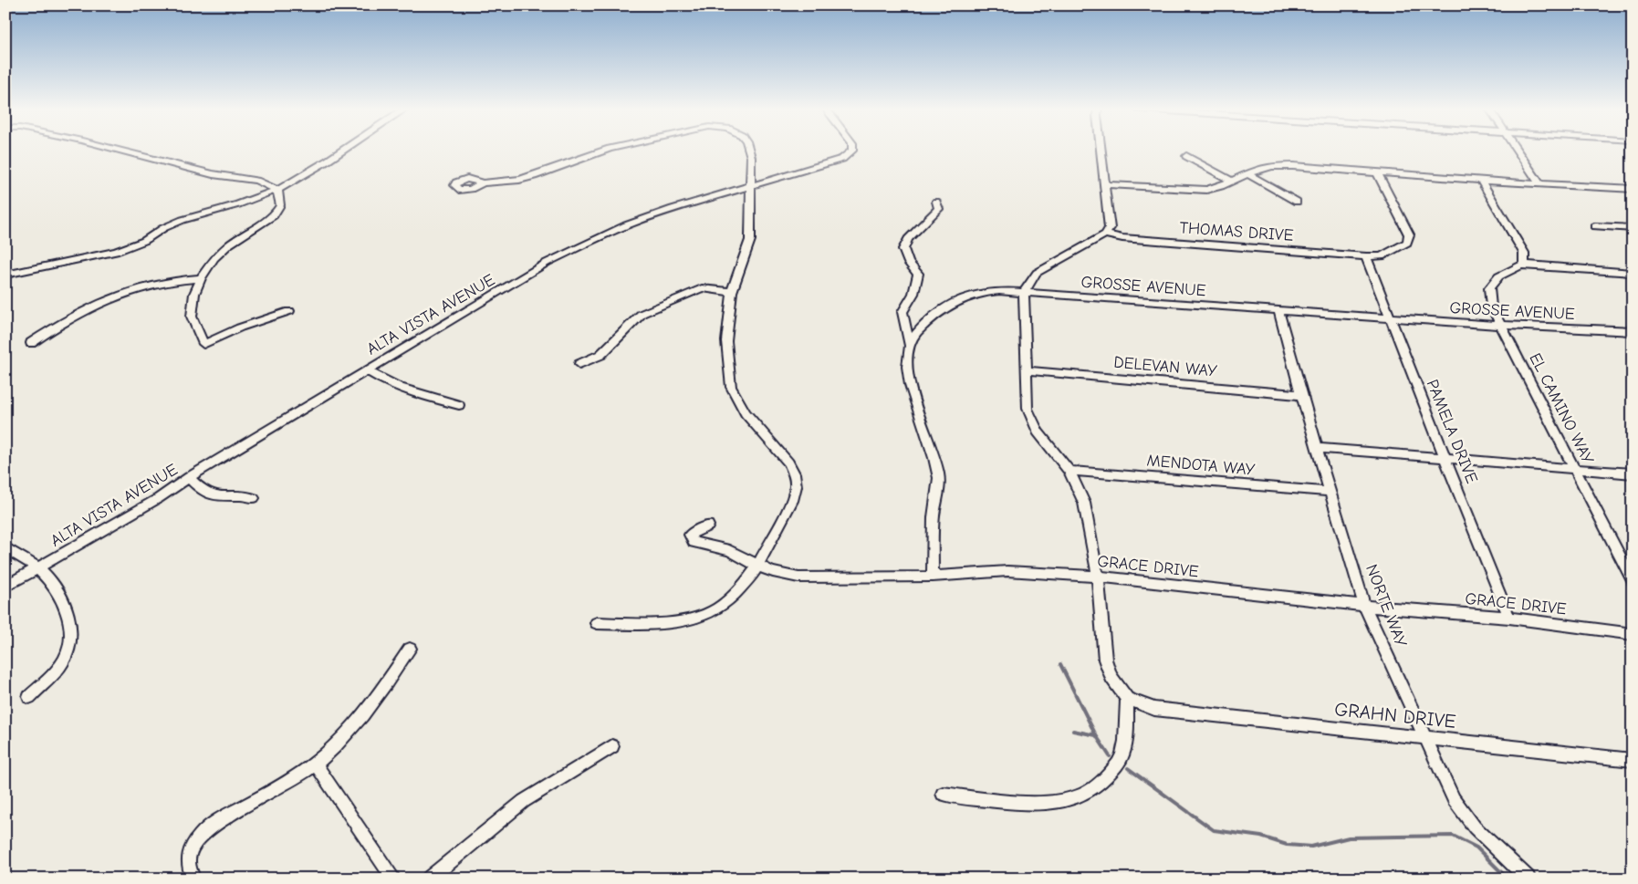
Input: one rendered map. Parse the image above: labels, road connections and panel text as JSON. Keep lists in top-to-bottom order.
{
  "streets": {
    "street": [
      "THOMAS DRIVE",
      "GROSSE AVENUE",
      "ALTA VISTA AVENUE",
      "DELEVAN WAY",
      "EL CAMINO WAY",
      "PAMELA DRIVE",
      "MENDOTA WAY",
      "GRACE DRIVE",
      "NORTE WAY",
      "GRAHN DRIVE"
    ]
  },
  "crossings": [
    ["THOMAS DRIVE", "PAMELA DRIVE"],
    ["GROSSE AVENUE", "EL CAMINO WAY"],
    ["GROSSE AVENUE", "PAMELA DRIVE"],
    ["GROSSE AVENUE", "GRACE DRIVE"],
    ["GROSSE AVENUE", "NORTE WAY"],
    ["DELEVAN WAY", "NORTE WAY"],
    ["PAMELA DRIVE", "GRACE DRIVE"],
    ["MENDOTA WAY", "NORTE WAY"],
    ["GRACE DRIVE", "NORTE WAY"],
    ["NORTE WAY", "GRAHN DRIVE"]
  ]
}
